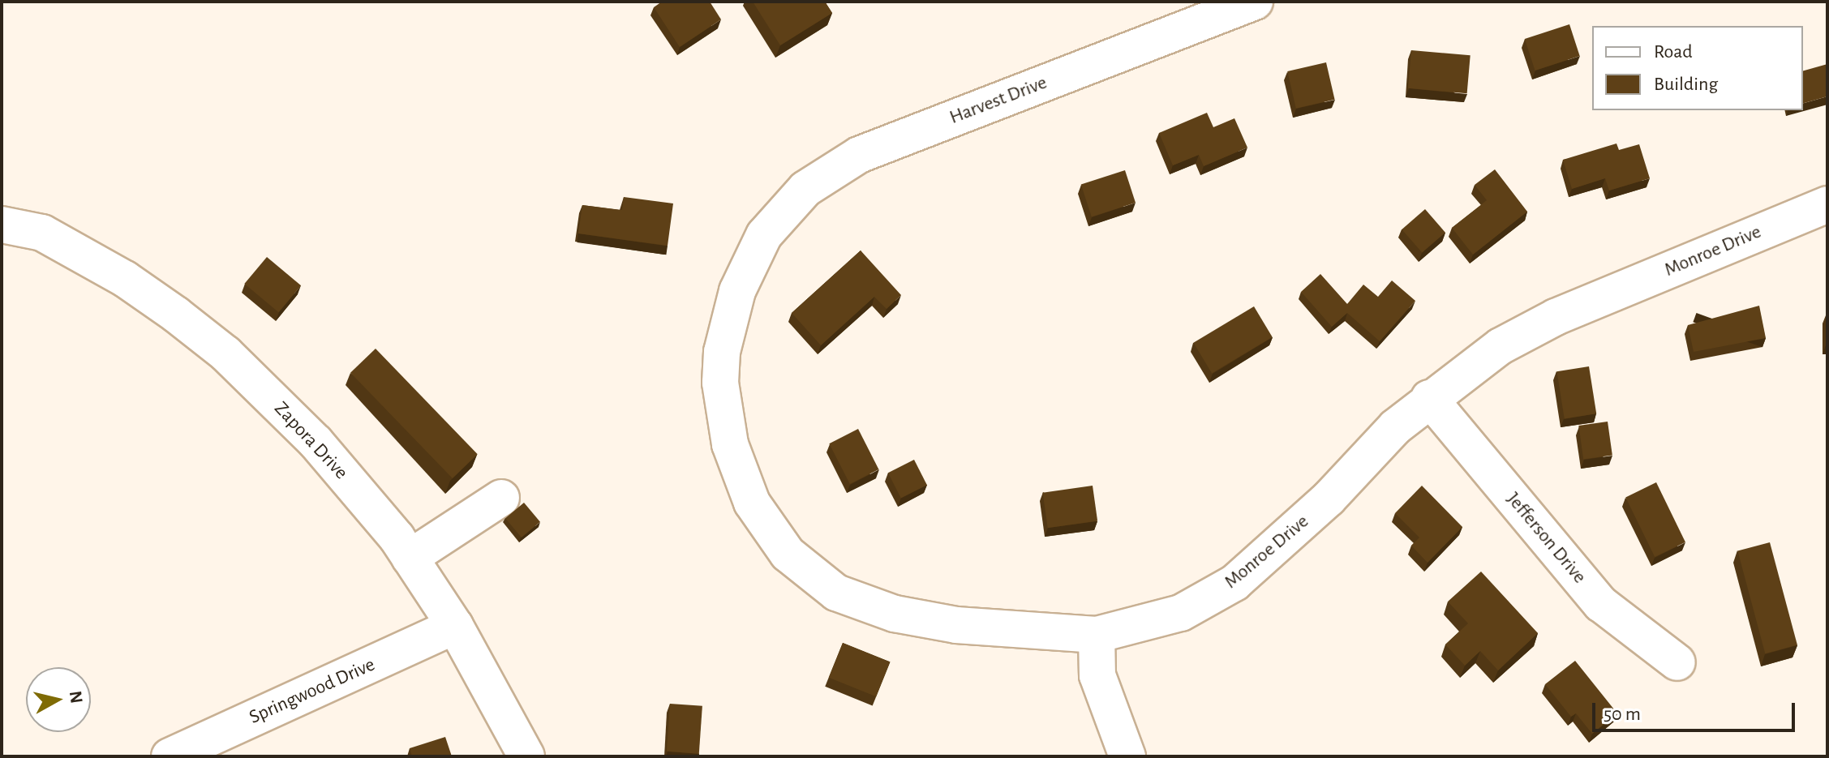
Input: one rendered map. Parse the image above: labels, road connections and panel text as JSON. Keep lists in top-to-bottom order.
{
  "streets": {
    "street": [
      "Harvest Drive",
      "Monroe Drive",
      "Zapora Drive",
      "Jefferson Drive",
      "Springwood Drive"
    ]
  },
  "crossings": [
    ["Harvest Drive", "Monroe Drive"],
    ["Monroe Drive", "Jefferson Drive"],
    ["Zapora Drive", "Springwood Drive"]
  ],
  "legend": ["Road", "Building"],
  "scale_bar": "50 m",
  "north": "right"
}
